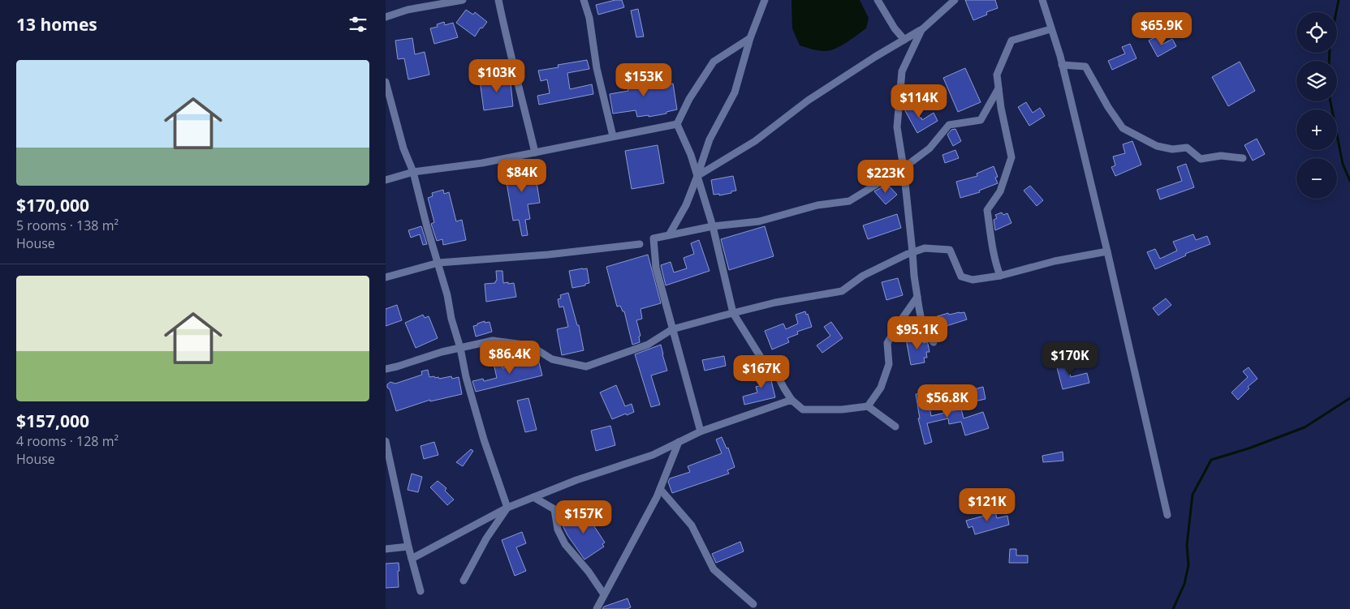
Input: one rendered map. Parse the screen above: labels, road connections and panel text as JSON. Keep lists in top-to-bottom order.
{
  "page": {
    "heading": "13 homes",
    "map_buttons": ["+", "−"],
    "price": [
      "$65.9K",
      "$103K",
      "$153K",
      "$114K",
      "$84K",
      "$223K",
      "$95.1K",
      "$86.4K",
      "$170K",
      "$167K",
      "$56.8K",
      "$121K",
      "$157K"
    ],
    "list": [
      {
        "name": "$170,000",
        "note": "5 rooms · 138 m² · House"
      },
      {
        "name": "$157,000",
        "note": "4 rooms · 128 m² · House"
      }
    ]
  }
}
